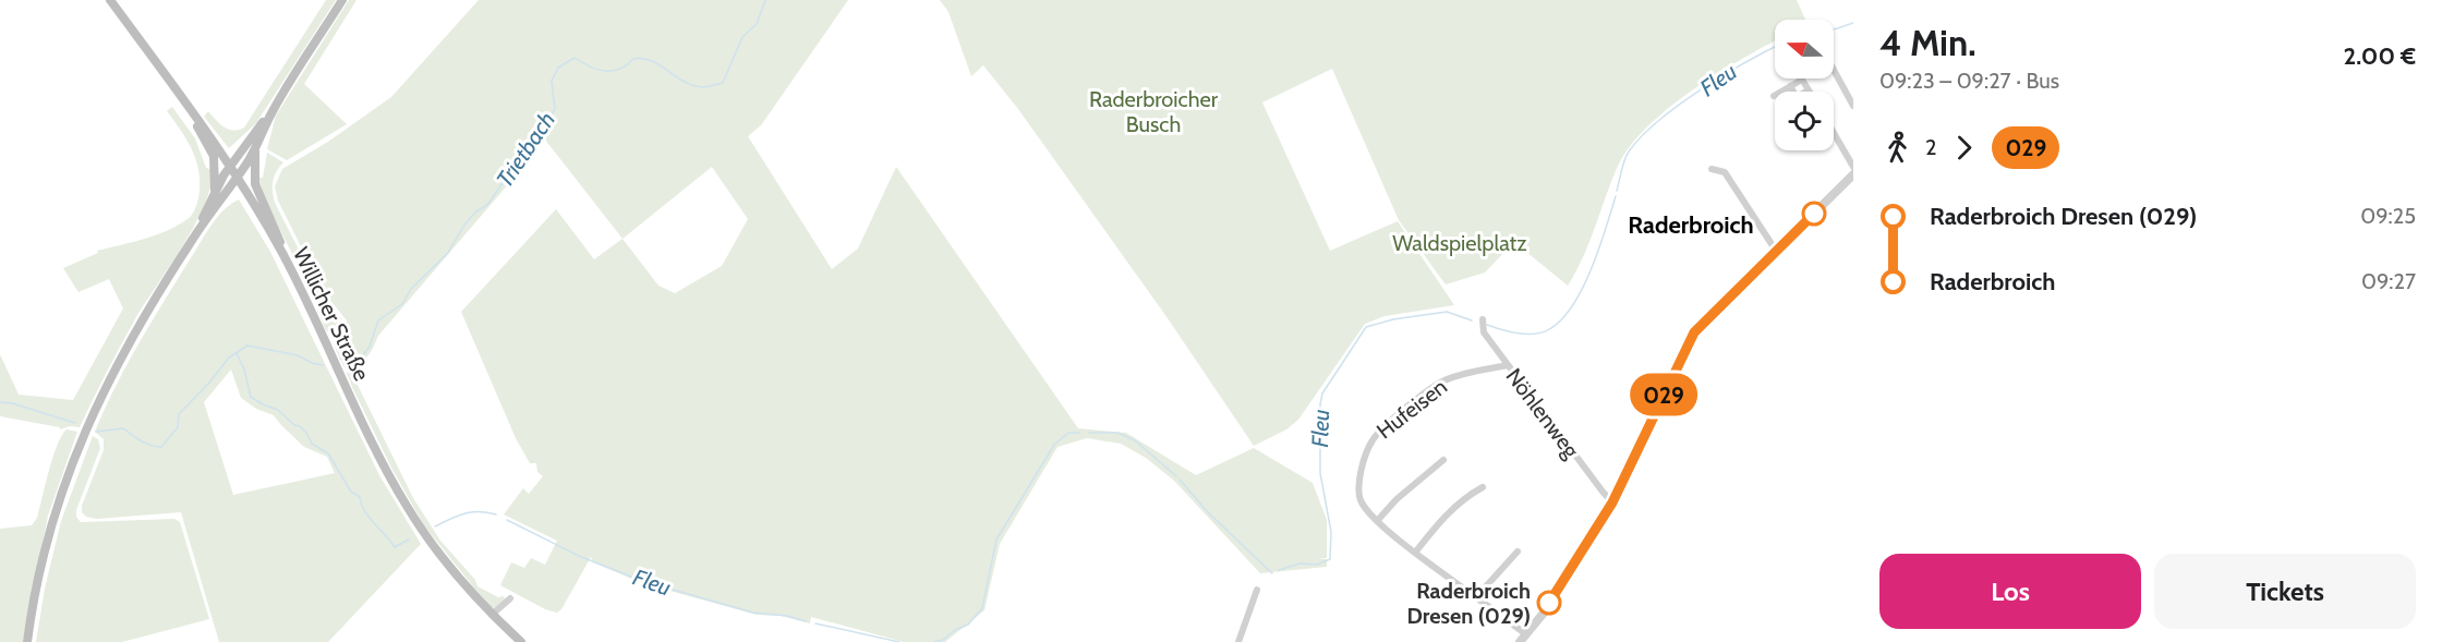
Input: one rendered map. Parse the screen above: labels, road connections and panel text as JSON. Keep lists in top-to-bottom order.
{
  "streets": {
    "main road": ["Willicher Straße"],
    "street": ["Hufeisen", "Nöhlenweg"]
  },
  "crossings": [
    ["Hufeisen", "Nöhlenweg"]
  ],
  "districts": ["Raderbroich"],
  "water": ["Fleu", "Trietbach"],
  "parks": ["Raderbroicher Busch", "Waldspielplatz"],
  "places": ["Raderbroich Dresen (029)"],
  "lines": ["bus line 029"],
  "north": "left",
  "page": {
    "on_map": "029",
    "heading": ["4 Min.", "09:23 – 09:27 · Bus", "2.00 €"],
    "legs": ["2", "029"],
    "list": [
      {
        "name": "Raderbroich Dresen (029)",
        "value": "09:25"
      },
      {
        "name": "Raderbroich",
        "value": "09:27"
      }
    ],
    "buttons": ["Los", "Tickets"]
  }
}
